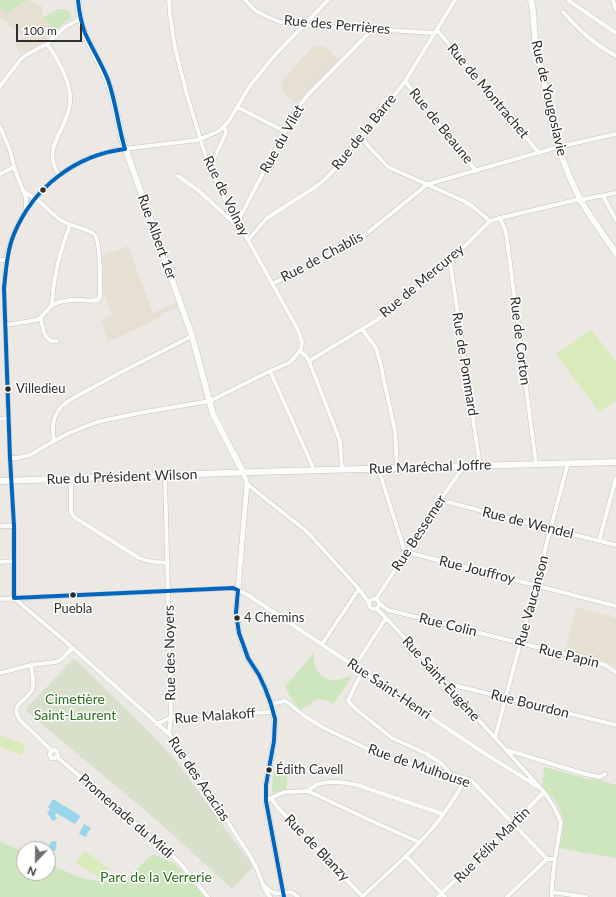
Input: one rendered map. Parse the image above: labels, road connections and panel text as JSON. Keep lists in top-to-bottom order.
{
  "streets": {
    "main road": [
      "Rue de Yougoslavie",
      "Rue Albert 1er",
      "Rue Maréchal Joffre",
      "Rue du Président Wilson"
    ],
    "street": [
      "Rue des Perrières",
      "Rue de Montrachet",
      "Rue de Beaune",
      "Rue de la Barre",
      "Rue du Vilet",
      "Rue de Volnay",
      "Rue de Chablis",
      "Rue de Mercurey",
      "Rue de Corton",
      "Rue de Pommard",
      "Rue de Wendel",
      "Rue Bessemer",
      "Rue Jouffroy",
      "Rue Vaucanson",
      "Rue Colin",
      "Rue des Noyers",
      "Rue Papin",
      "Rue Saint-Eugène",
      "Rue Saint-Henri",
      "Rue Bourdon",
      "Rue Malakoff",
      "Rue de Mulhouse",
      "Rue des Acacias",
      "Promenade du Midi",
      "Rue Félix Martin",
      "Rue de Blanzy"
    ]
  },
  "crossings": [
    ["Rue des Perrières", "Rue de Montrachet"],
    ["Rue des Perrières", "Rue de la Barre"],
    ["Rue des Perrières", "Rue du Vilet"],
    ["Rue de Montrachet", "Rue de la Barre"],
    ["Rue de Beaune", "Rue de la Barre"],
    ["Rue de la Barre", "Rue de Volnay"],
    ["Rue du Vilet", "Rue de Volnay"],
    ["Rue de Volnay", "Rue de Chablis"],
    ["Rue Albert 1er", "Rue Maréchal Joffre"],
    ["Rue Albert 1er", "Rue du Président Wilson"],
    ["Rue de Mercurey", "Rue de Pommard"],
    ["Rue de Corton", "Rue Maréchal Joffre"],
    ["Rue de Pommard", "Rue Maréchal Joffre"],
    ["Rue Maréchal Joffre", "Rue du Président Wilson"],
    ["Rue Maréchal Joffre", "Rue Bessemer"],
    ["Rue Maréchal Joffre", "Rue Vaucanson"],
    ["Rue du Président Wilson", "Rue des Noyers"],
    ["Rue de Wendel", "Rue Bessemer"],
    ["Rue de Wendel", "Rue Vaucanson"],
    ["Rue Bessemer", "Rue Jouffroy"],
    ["Rue Bessemer", "Rue Colin"],
    ["Rue Bessemer", "Rue Saint-Eugène"],
    ["Rue Jouffroy", "Rue Vaucanson"],
    ["Rue Vaucanson", "Rue Colin"],
    ["Rue Vaucanson", "Rue Papin"],
    ["Rue Vaucanson", "Rue Saint-Eugène"],
    ["Rue Vaucanson", "Rue Bourdon"],
    ["Rue Colin", "Rue Papin"],
    ["Rue Colin", "Rue Saint-Eugène"],
    ["Rue des Noyers", "Rue Malakoff"],
    ["Rue des Noyers", "Rue des Acacias"],
    ["Rue Saint-Eugène", "Rue Saint-Henri"],
    ["Rue Saint-Eugène", "Rue Bourdon"],
    ["Rue Saint-Eugène", "Rue Félix Martin"],
    ["Rue Malakoff", "Rue des Acacias"],
    ["Rue de Mulhouse", "Rue Félix Martin"]
  ],
  "parks": ["Cimetière Saint-Laurent", "Parc de la Verrerie"],
  "places": [
    "Villedieu",
    "Puebla",
    "4 Chemins",
    "Édith Cavell"
  ],
  "scale_bar": "100 m",
  "north": "bottom"
}
